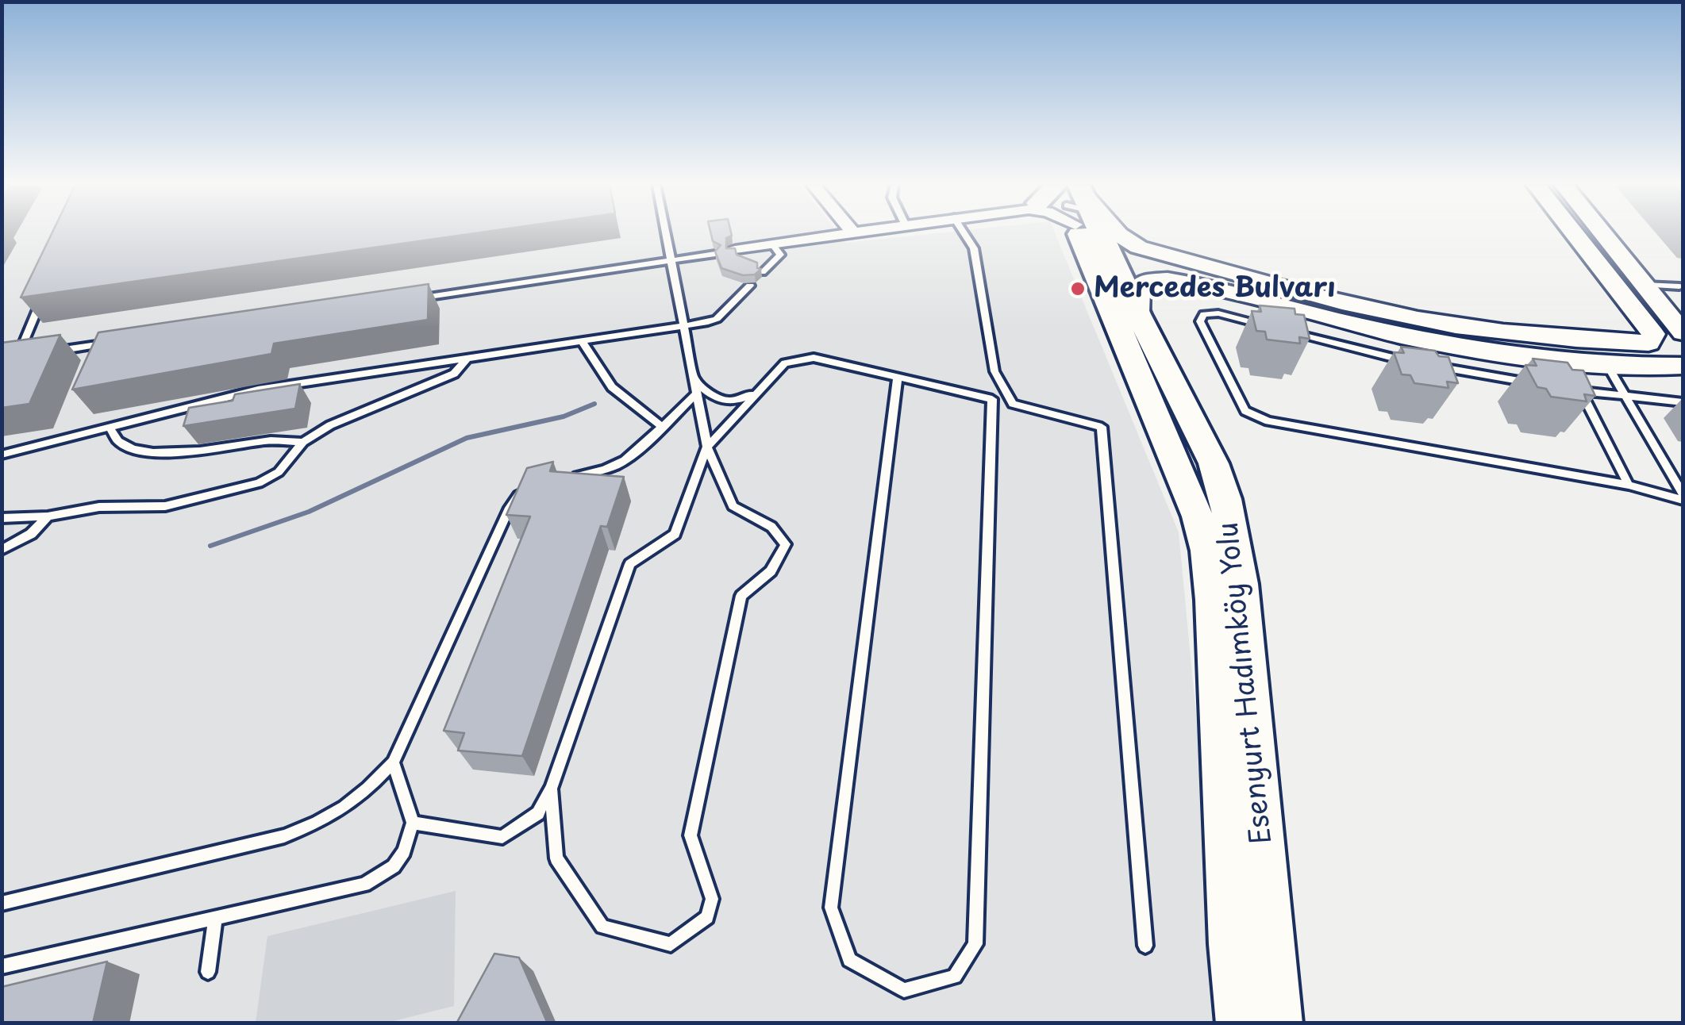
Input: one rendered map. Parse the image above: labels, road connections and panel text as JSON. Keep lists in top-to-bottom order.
{
  "streets": {
    "main road": ["Esenyurt Hadımköy Yolu"]
  },
  "places": ["Mercedes Bulvarı"]
}
